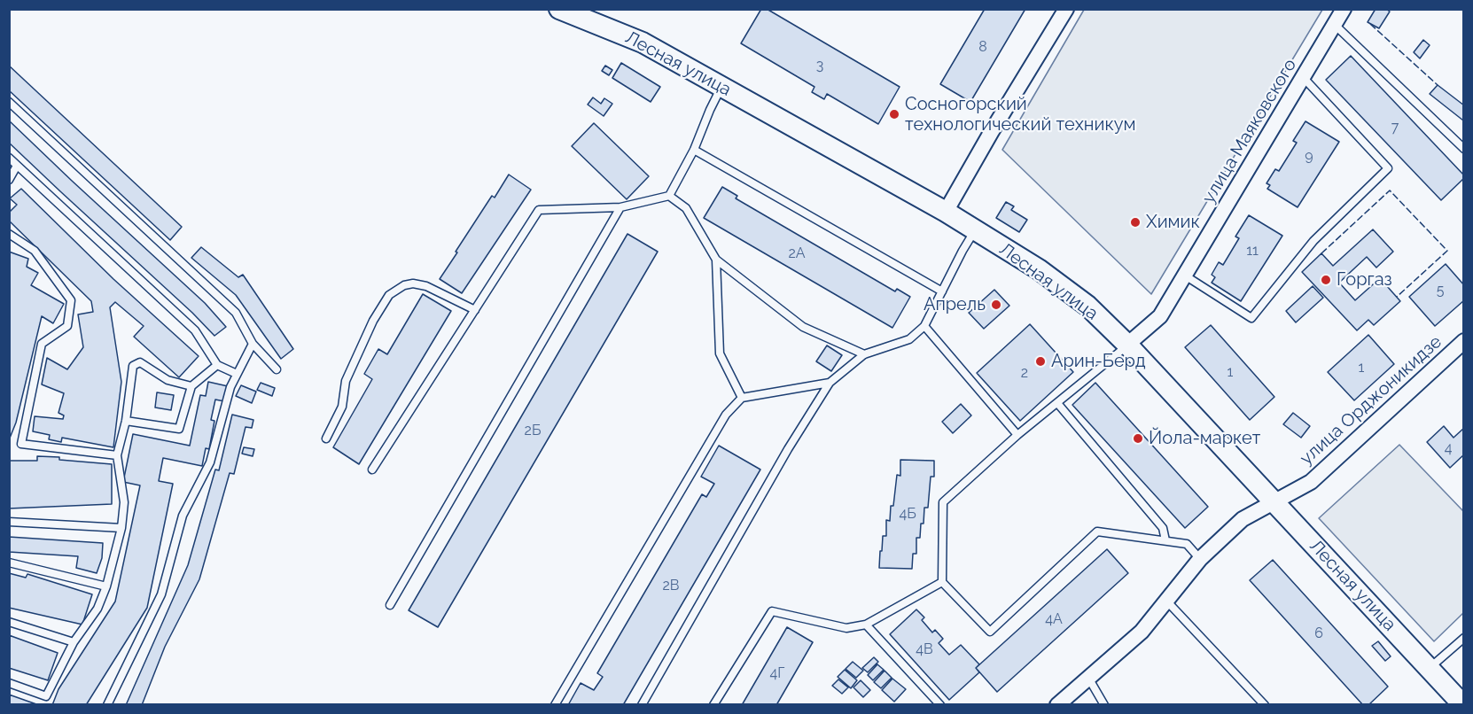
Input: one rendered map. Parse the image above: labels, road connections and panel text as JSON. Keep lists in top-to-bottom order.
{
  "streets": {
    "main road": ["Лесная улица"],
    "street": ["улица Маяковского", "улица Орджоникидзе"]
  },
  "crossings": [
    ["Лесная улица", "улица Маяковского"],
    ["Лесная улица", "улица Орджоникидзе"]
  ],
  "places": [
    "Сосногорский технологический техникум",
    "Химик",
    "Горгаз",
    "Апрель",
    "Арин-Берд",
    "Йола-маркет"
  ],
  "house_numbers": [
    "8",
    "3",
    "7",
    "9",
    "11",
    "2А",
    "5",
    "1",
    "1",
    "2",
    "2Б",
    "4",
    "4Б",
    "2В",
    "4А",
    "6",
    "4В",
    "4Г"
  ]
}
